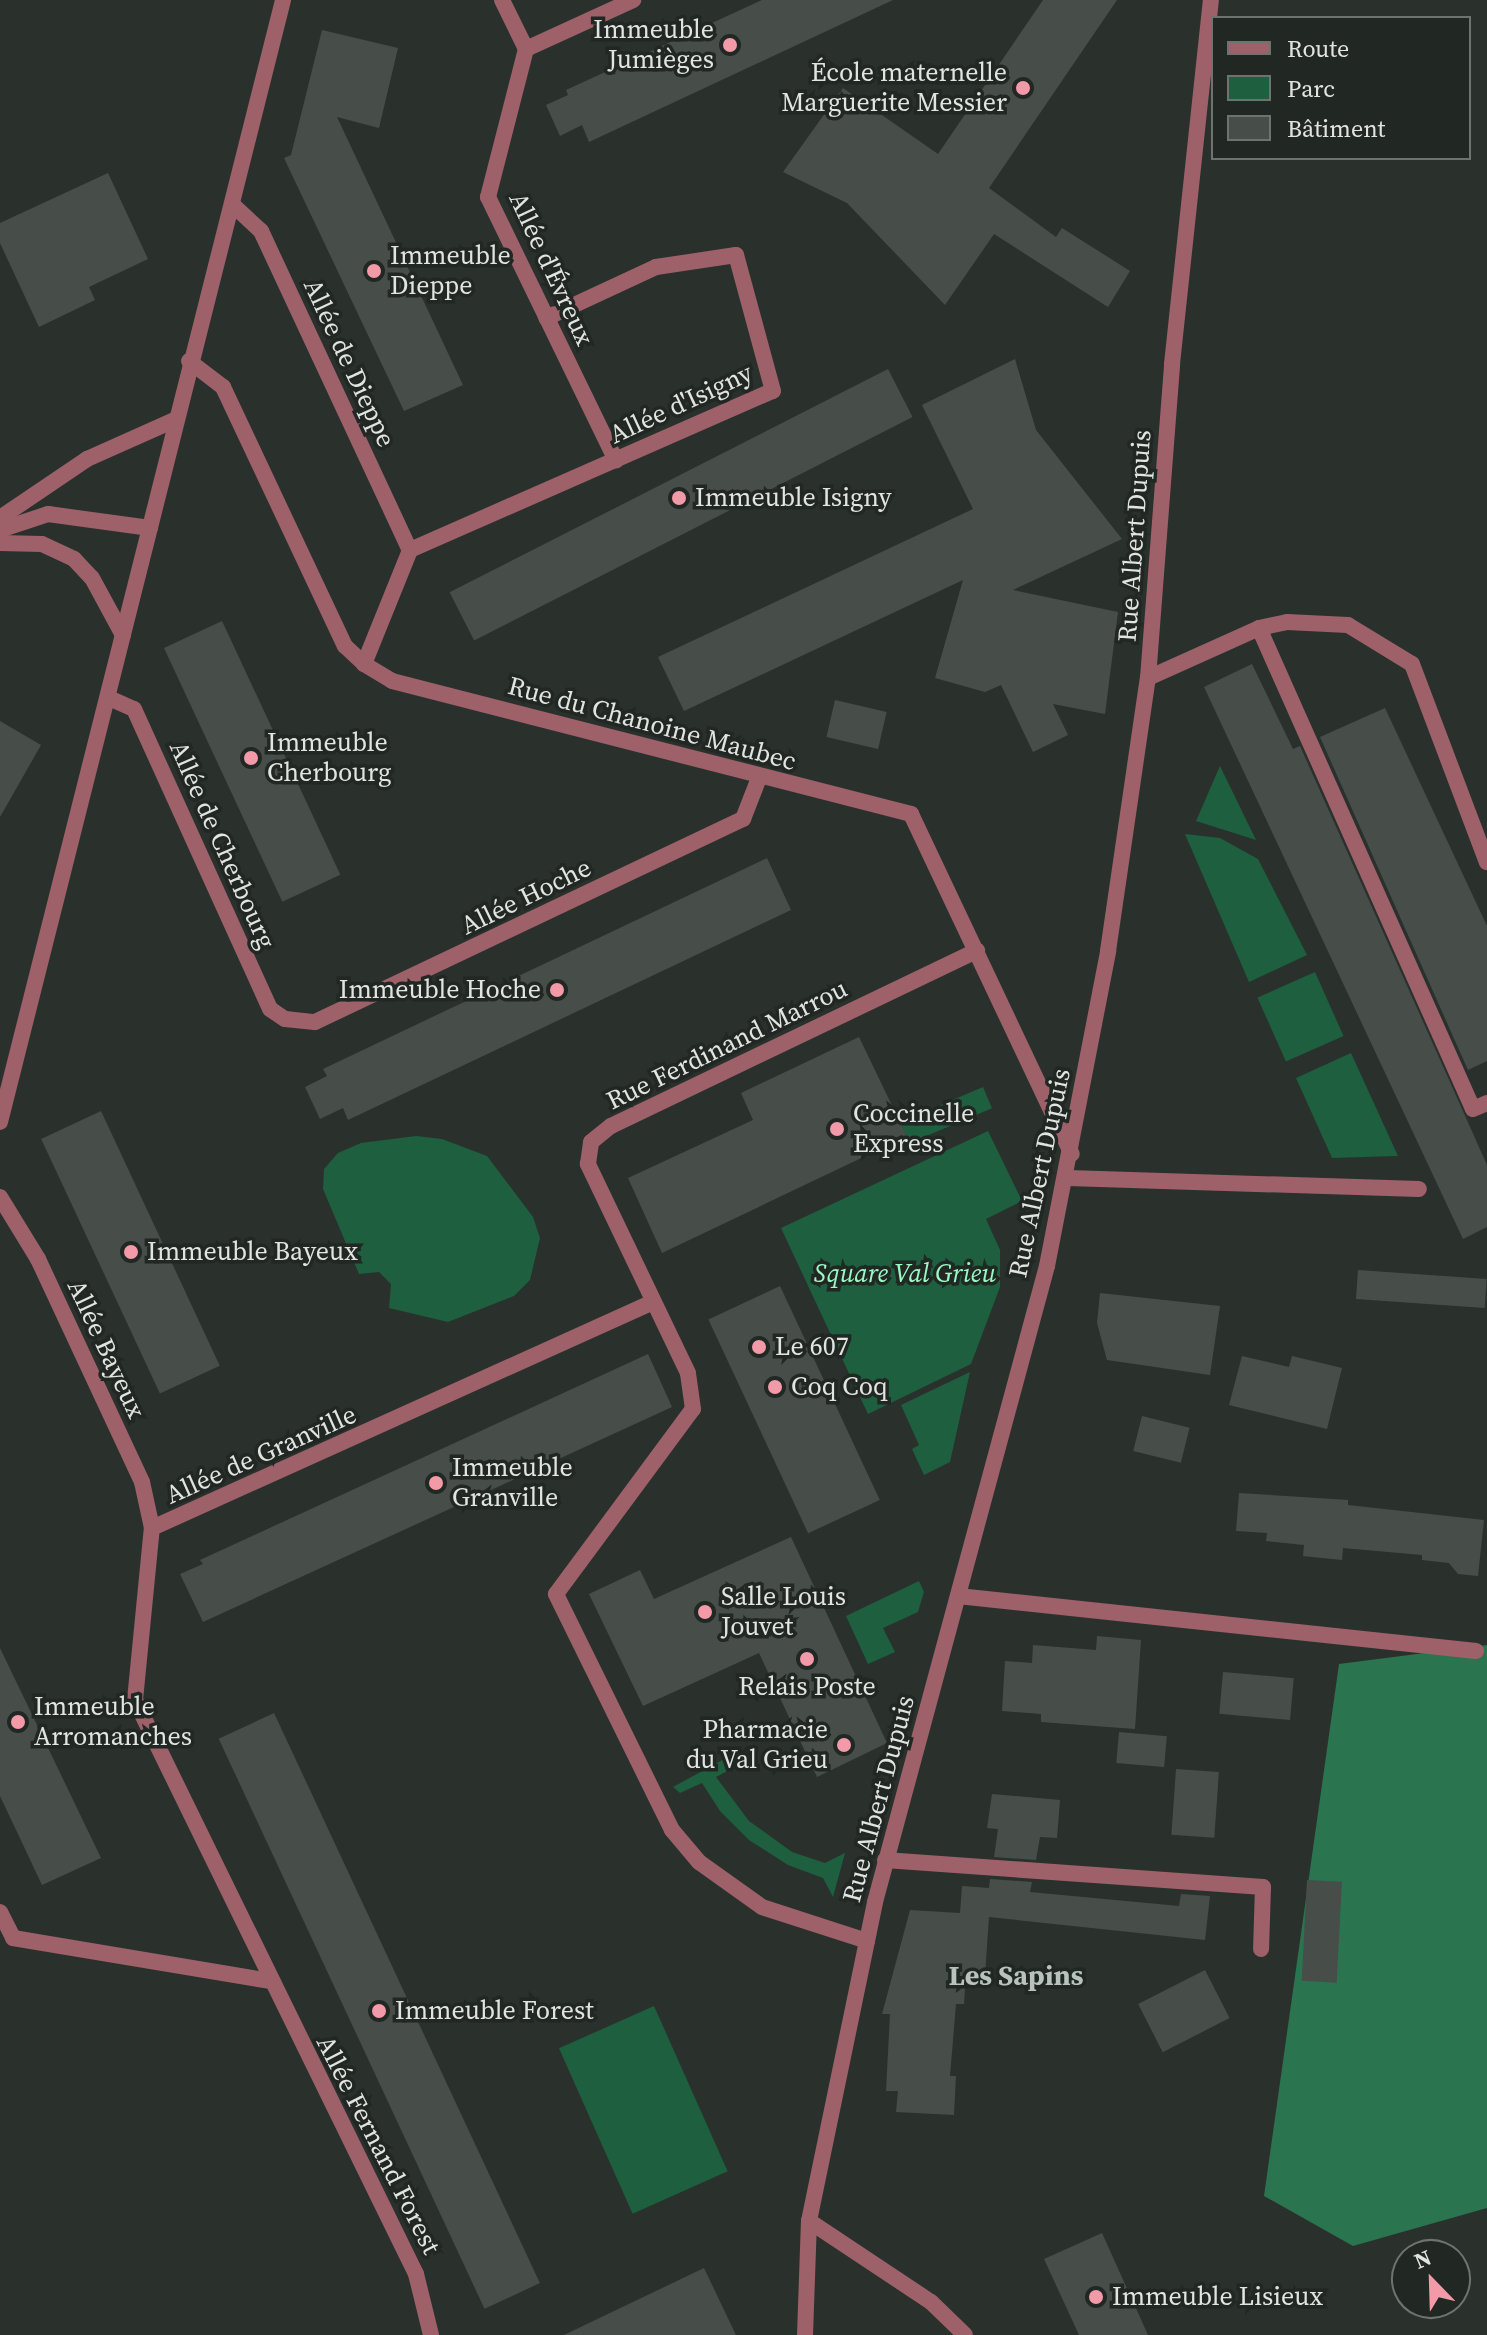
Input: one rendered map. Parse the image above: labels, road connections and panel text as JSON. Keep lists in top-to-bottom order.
{
  "streets": {
    "street": [
      "Allée d'Évreux",
      "Allée de Dieppe",
      "Allée d'Isigny",
      "Rue Albert Dupuis",
      "Rue du Chanoine Maubec",
      "Allée de Cherbourg",
      "Allée Hoche",
      "Rue Ferdinand Marrou",
      "Allée Bayeux",
      "Allée de Granville",
      "Allée Fernand Forest"
    ]
  },
  "crossings": [
    ["Allée d'Évreux", "Allée d'Isigny"],
    ["Allée de Dieppe", "Allée d'Isigny"],
    ["Rue Albert Dupuis", "Rue du Chanoine Maubec"],
    ["Rue Albert Dupuis", "Rue Ferdinand Marrou"],
    ["Rue du Chanoine Maubec", "Allée Hoche"],
    ["Rue du Chanoine Maubec", "Rue Ferdinand Marrou"],
    ["Allée de Cherbourg", "Allée Hoche"],
    ["Rue Ferdinand Marrou", "Allée de Granville"],
    ["Allée Bayeux", "Allée de Granville"],
    ["Allée de Granville", "Allée Fernand Forest"]
  ],
  "districts": ["Les Sapins"],
  "parks": ["Square Val Grieu"],
  "places": [
    "Immeuble Jumièges",
    "École maternelle Marguerite Messier",
    "Immeuble Dieppe",
    "Immeuble Isigny",
    "Immeuble Cherbourg",
    "Immeuble Hoche",
    "Coccinelle Express",
    "Immeuble Bayeux",
    "Le 607",
    "Coq Coq",
    "Immeuble Granville",
    "Salle Louis Jouvet",
    "Relais Poste",
    "Immeuble Arromanches",
    "Pharmacie du Val Grieu",
    "Immeuble Forest",
    "Immeuble Lisieux"
  ],
  "legend": ["Route", "Parc", "Bâtiment"],
  "north": "top left"
}
